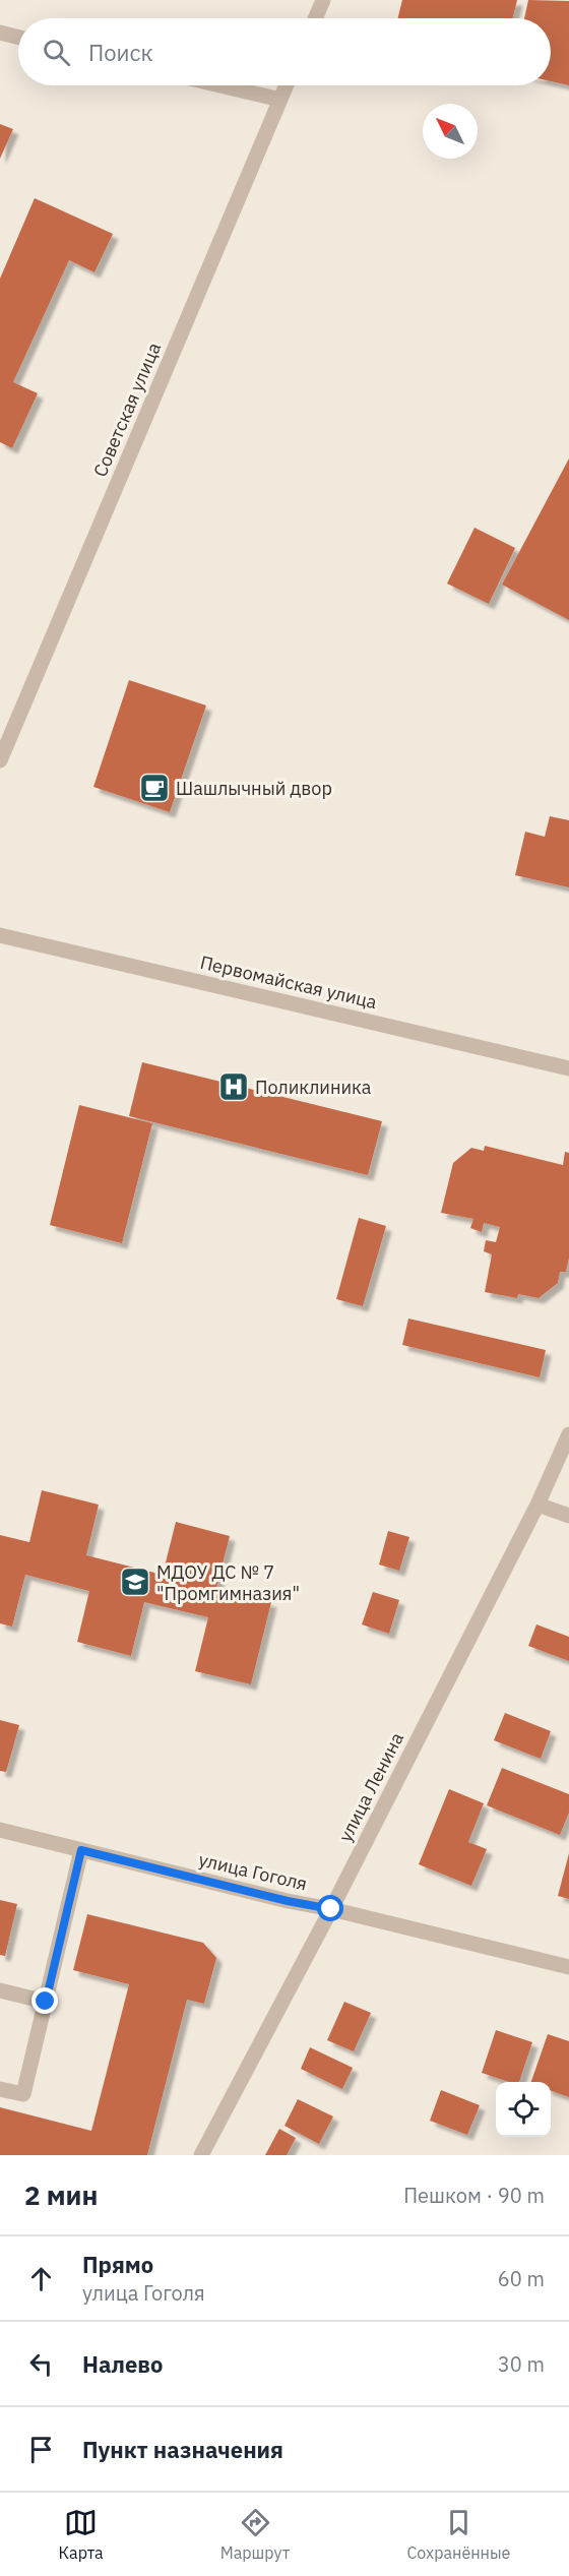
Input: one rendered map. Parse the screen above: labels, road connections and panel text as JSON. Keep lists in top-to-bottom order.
{
  "streets": {
    "street": [
      "Советская улица",
      "Первомайская улица",
      "улица Ленина",
      "улица Гоголя"
    ]
  },
  "crossings": [
    ["улица Ленина", "улица Гоголя"]
  ],
  "places": {
    "cafe": ["Шашлычный двор"],
    "hospital": ["Поликлиника"],
    "school or university": ["МДОУ ДС № 7 \"Промгимназия\""]
  },
  "north": "top left",
  "page": {
    "search": "Поиск",
    "heading": ["2 мин", "Пешком · 90 m"],
    "list": [
      ["Прямо", "улица Гоголя", "60 m"],
      ["Налево", "30 m"],
      "Пункт назначения"
    ],
    "nav": ["Карта", "Маршрут", "Сохранённые"]
  }
}
